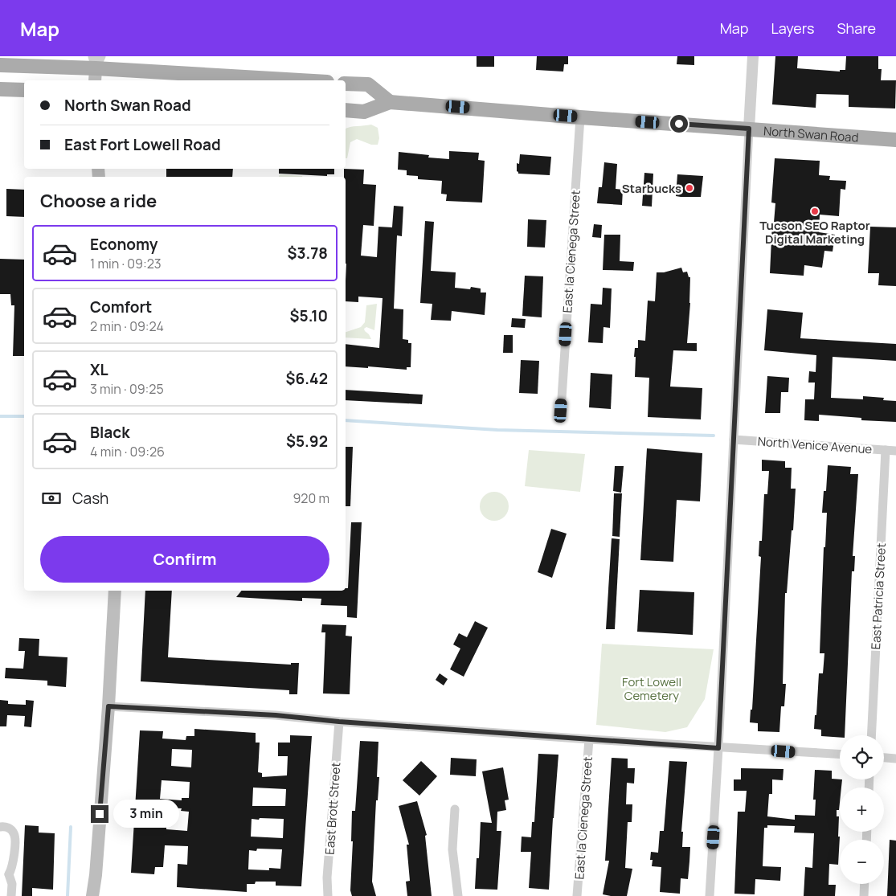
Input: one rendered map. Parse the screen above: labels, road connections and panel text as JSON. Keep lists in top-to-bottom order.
{
  "streets": {
    "main road": ["North Swan Road"],
    "street": [
      "East la Cienega Street",
      "North Venice Avenue",
      "East Patricia Street",
      "East Brott Street"
    ]
  },
  "crossings": [
    ["North Swan Road", "East la Cienega Street"],
    ["North Venice Avenue", "East Patricia Street"]
  ],
  "parks": ["Fort Lowell Cemetery"],
  "places": ["Starbucks", "Tucson SEO Raptor Digital Marketing"],
  "page": {
    "header": "Map",
    "nav": ["Map", "Layers", "Share"],
    "banner": ["North Swan Road", "East Fort Lowell Road"],
    "heading": "Choose a ride",
    "list": [
      {
        "name": "Economy",
        "note": "1 min · 09:23",
        "value": "$3.78"
      },
      {
        "name": "Comfort",
        "note": "2 min · 09:24",
        "value": "$5.10"
      },
      {
        "name": "XL",
        "note": "3 min · 09:25",
        "value": "$6.42"
      },
      {
        "name": "Black",
        "note": "4 min · 09:26",
        "value": "$5.92"
      }
    ],
    "pay": ["Cash", "920 m"],
    "buttons": "Confirm",
    "map_buttons": ["+", "−"],
    "bubble": "3 min"
  }
}
